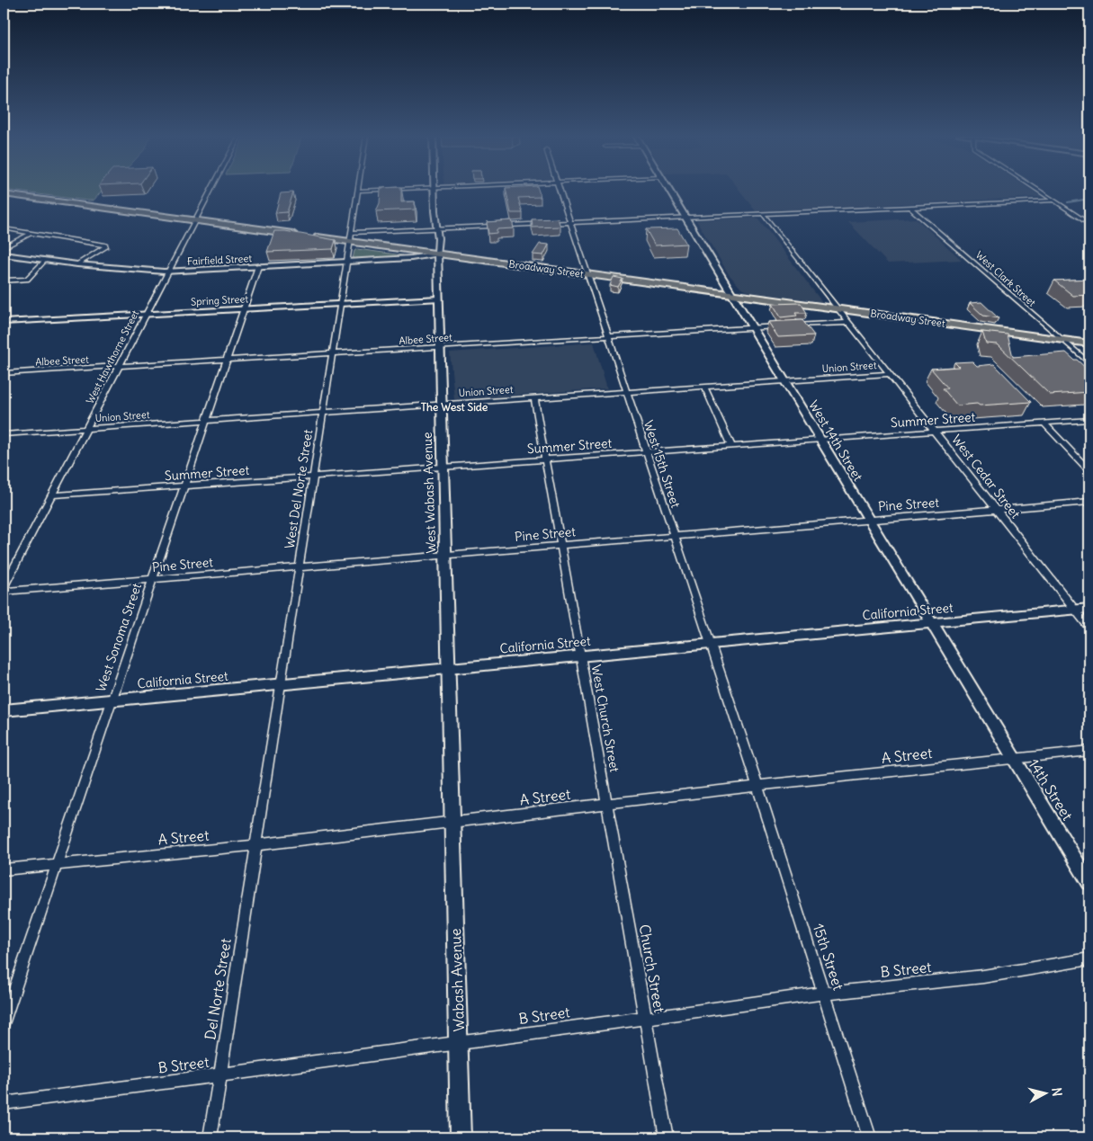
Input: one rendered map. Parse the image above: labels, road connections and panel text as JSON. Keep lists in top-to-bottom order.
{
  "streets": {
    "highway": ["Broadway Street"],
    "main road": ["West Wabash Avenue", "Wabash Avenue"],
    "street": [
      "Fairfield Street",
      "West Clark Street",
      "Spring Street",
      "Albee Street",
      "West Hawthorne Street",
      "Union Street",
      "Summer Street",
      "West 14th Street",
      "West 15th Street",
      "West Cedar Street",
      "West Del Norte Street",
      "Pine Street",
      "California Street",
      "West Sonoma Street",
      "West Church Street",
      "A Street",
      "14th Street",
      "15th Street",
      "Church Street",
      "B Street",
      "Del Norte Street"
    ]
  },
  "crossings": [
    ["Fairfield Street", "Broadway Street"],
    ["Fairfield Street", "West Hawthorne Street"],
    ["Fairfield Street", "West Del Norte Street"],
    ["Fairfield Street", "West Wabash Avenue"],
    ["Fairfield Street", "West Sonoma Street"],
    ["Broadway Street", "West Clark Street"],
    ["Broadway Street", "West Hawthorne Street"],
    ["Broadway Street", "West 14th Street"],
    ["Broadway Street", "West 15th Street"],
    ["Broadway Street", "West Cedar Street"],
    ["Broadway Street", "West Del Norte Street"],
    ["Broadway Street", "West Wabash Avenue"],
    ["Spring Street", "West Hawthorne Street"],
    ["Spring Street", "West Del Norte Street"],
    ["Spring Street", "West Wabash Avenue"],
    ["Spring Street", "West Sonoma Street"],
    ["Albee Street", "West Hawthorne Street"],
    ["Albee Street", "West 14th Street"],
    ["Albee Street", "West 15th Street"],
    ["Albee Street", "West Del Norte Street"],
    ["Albee Street", "West Wabash Avenue"],
    ["Albee Street", "West Sonoma Street"],
    ["West Hawthorne Street", "Union Street"],
    ["West Hawthorne Street", "Summer Street"],
    ["Union Street", "West 14th Street"],
    ["Union Street", "West 15th Street"],
    ["Union Street", "West Cedar Street"],
    ["Union Street", "West Del Norte Street"],
    ["Union Street", "West Wabash Avenue"],
    ["Union Street", "West Sonoma Street"],
    ["Union Street", "West Church Street"],
    ["Summer Street", "West 14th Street"],
    ["Summer Street", "West 15th Street"],
    ["Summer Street", "West Cedar Street"],
    ["Summer Street", "West Del Norte Street"],
    ["Summer Street", "West Wabash Avenue"],
    ["Summer Street", "West Sonoma Street"],
    ["Summer Street", "West Church Street"],
    ["West 14th Street", "Pine Street"],
    ["West 14th Street", "California Street"],
    ["West 14th Street", "A Street"],
    ["West 14th Street", "14th Street"],
    ["West 15th Street", "Pine Street"],
    ["West 15th Street", "California Street"],
    ["West 15th Street", "A Street"],
    ["West 15th Street", "15th Street"],
    ["West Cedar Street", "Pine Street"],
    ["West Cedar Street", "California Street"],
    ["West Del Norte Street", "Pine Street"],
    ["West Del Norte Street", "California Street"],
    ["West Del Norte Street", "A Street"],
    ["West Del Norte Street", "Del Norte Street"],
    ["West Wabash Avenue", "Pine Street"],
    ["West Wabash Avenue", "California Street"],
    ["West Wabash Avenue", "A Street"],
    ["West Wabash Avenue", "Wabash Avenue"],
    ["Pine Street", "West Sonoma Street"],
    ["Pine Street", "West Church Street"],
    ["California Street", "West Sonoma Street"],
    ["California Street", "West Church Street"],
    ["West Sonoma Street", "A Street"],
    ["West Church Street", "A Street"],
    ["West Church Street", "Church Street"],
    ["A Street", "14th Street"],
    ["A Street", "15th Street"],
    ["A Street", "Church Street"],
    ["A Street", "Wabash Avenue"],
    ["A Street", "Del Norte Street"],
    ["15th Street", "B Street"],
    ["Church Street", "B Street"],
    ["B Street", "Wabash Avenue"],
    ["B Street", "Del Norte Street"]
  ],
  "districts": ["The West Side"],
  "north": "right"
}
